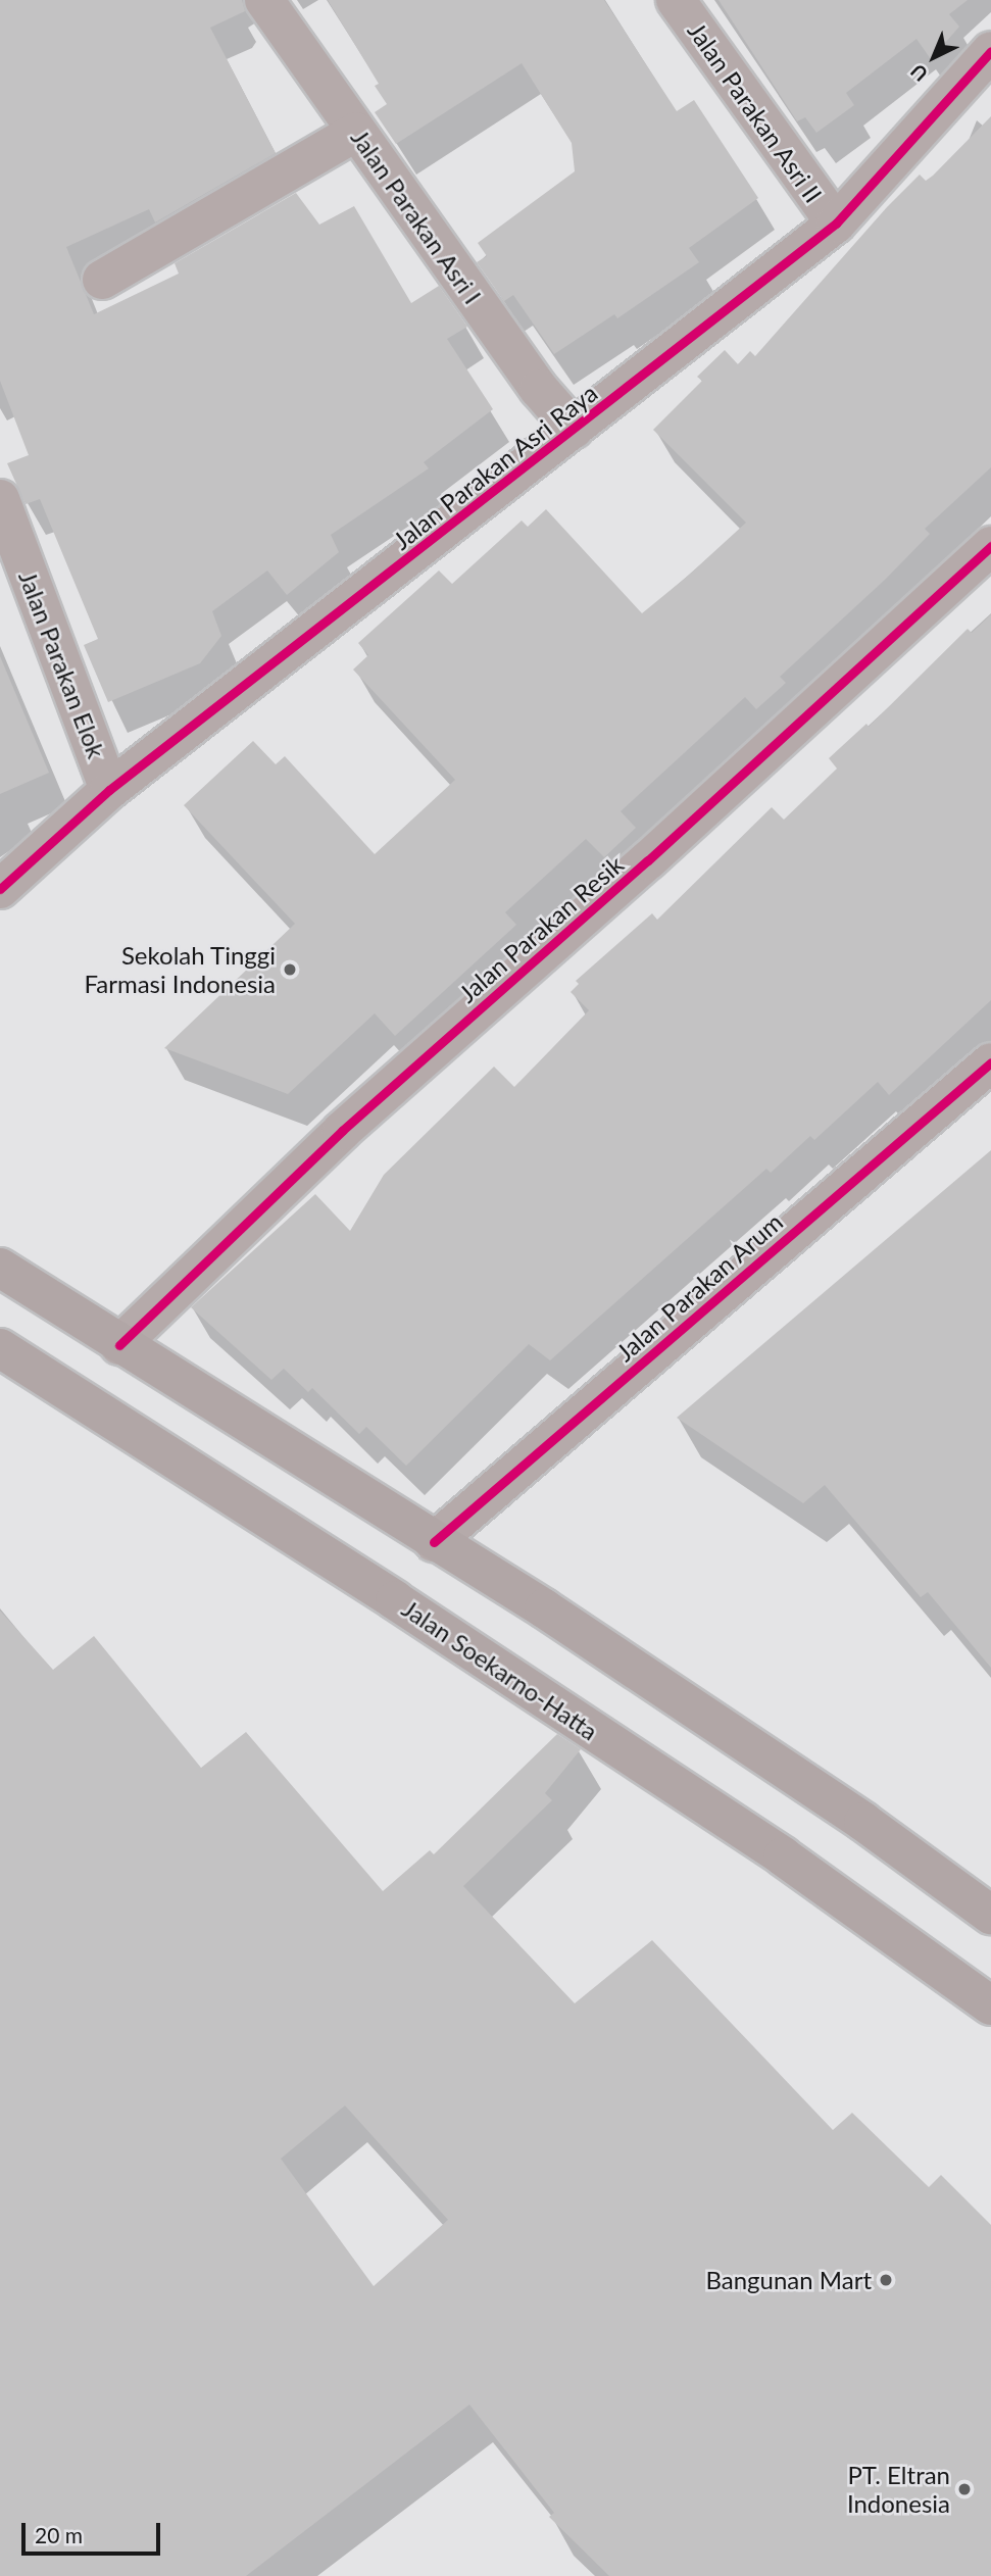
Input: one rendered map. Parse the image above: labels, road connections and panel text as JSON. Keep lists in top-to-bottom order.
{
  "streets": {
    "highway": ["Jalan Soekarno-Hatta"],
    "street": [
      "Jalan Parakan Asri II",
      "Jalan Parakan Asri I",
      "Jalan Parakan Asri Raya",
      "Jalan Parakan Elok",
      "Jalan Parakan Resik",
      "Jalan Parakan Arum"
    ]
  },
  "crossings": [
    ["Jalan Parakan Asri II", "Jalan Parakan Asri Raya"],
    ["Jalan Parakan Asri I", "Jalan Parakan Asri Raya"],
    ["Jalan Parakan Asri Raya", "Jalan Parakan Elok"]
  ],
  "places": ["Sekolah Tinggi Farmasi Indonesia", "Bangunan Mart", "PT. Eltran Indonesia"],
  "scale_bar": "20 m",
  "north": "bottom left"
}
